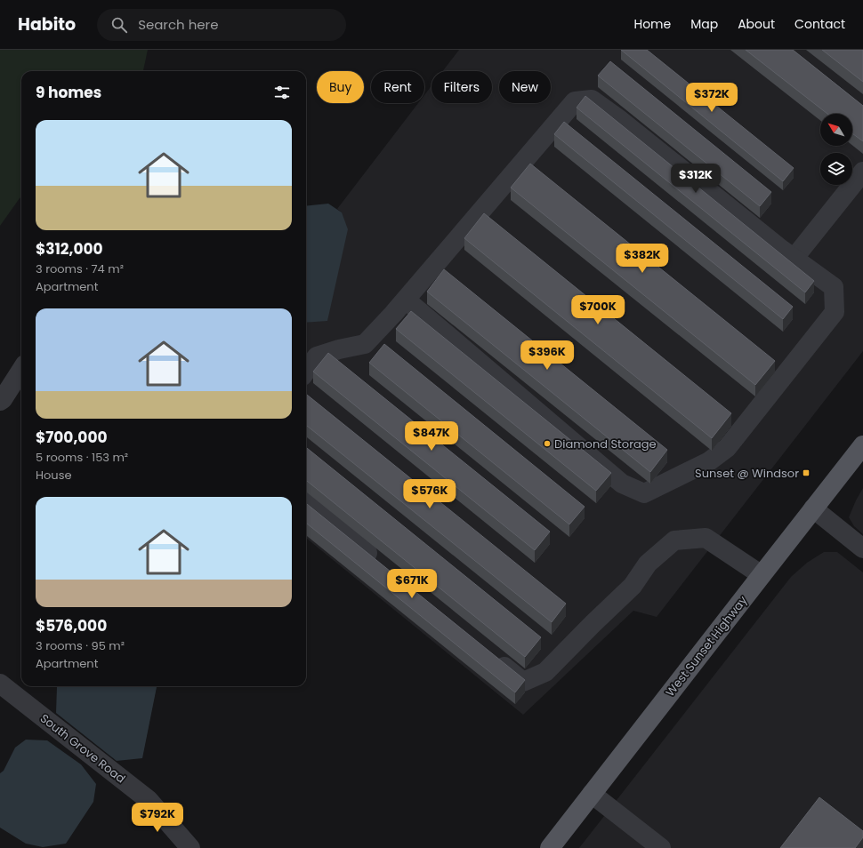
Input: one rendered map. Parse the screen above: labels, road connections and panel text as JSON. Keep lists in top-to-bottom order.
{
  "streets": {
    "main road": ["West Sunset Highway"],
    "street": ["South Grove Road"]
  },
  "places": {
    "other": ["Diamond Storage"],
    "transit": ["Sunset @ Windsor"]
  },
  "north": "top left",
  "page": {
    "header": "Habito",
    "search": "Search here",
    "nav": [
      "Home",
      "Map",
      "About",
      "Contact"
    ],
    "chip": [
      "Buy",
      "Rent",
      "Filters",
      "New"
    ],
    "heading": "9 homes",
    "price": [
      "$372K",
      "$312K",
      "$382K",
      "$700K",
      "$396K",
      "$847K",
      "$576K",
      "$671K",
      "$792K"
    ],
    "list": [
      {
        "name": "$312,000",
        "note": "3 rooms · 74 m² · Apartment"
      },
      {
        "name": "$700,000",
        "note": "5 rooms · 153 m² · House"
      },
      {
        "name": "$576,000",
        "note": "3 rooms · 95 m² · Apartment"
      }
    ]
  }
}
